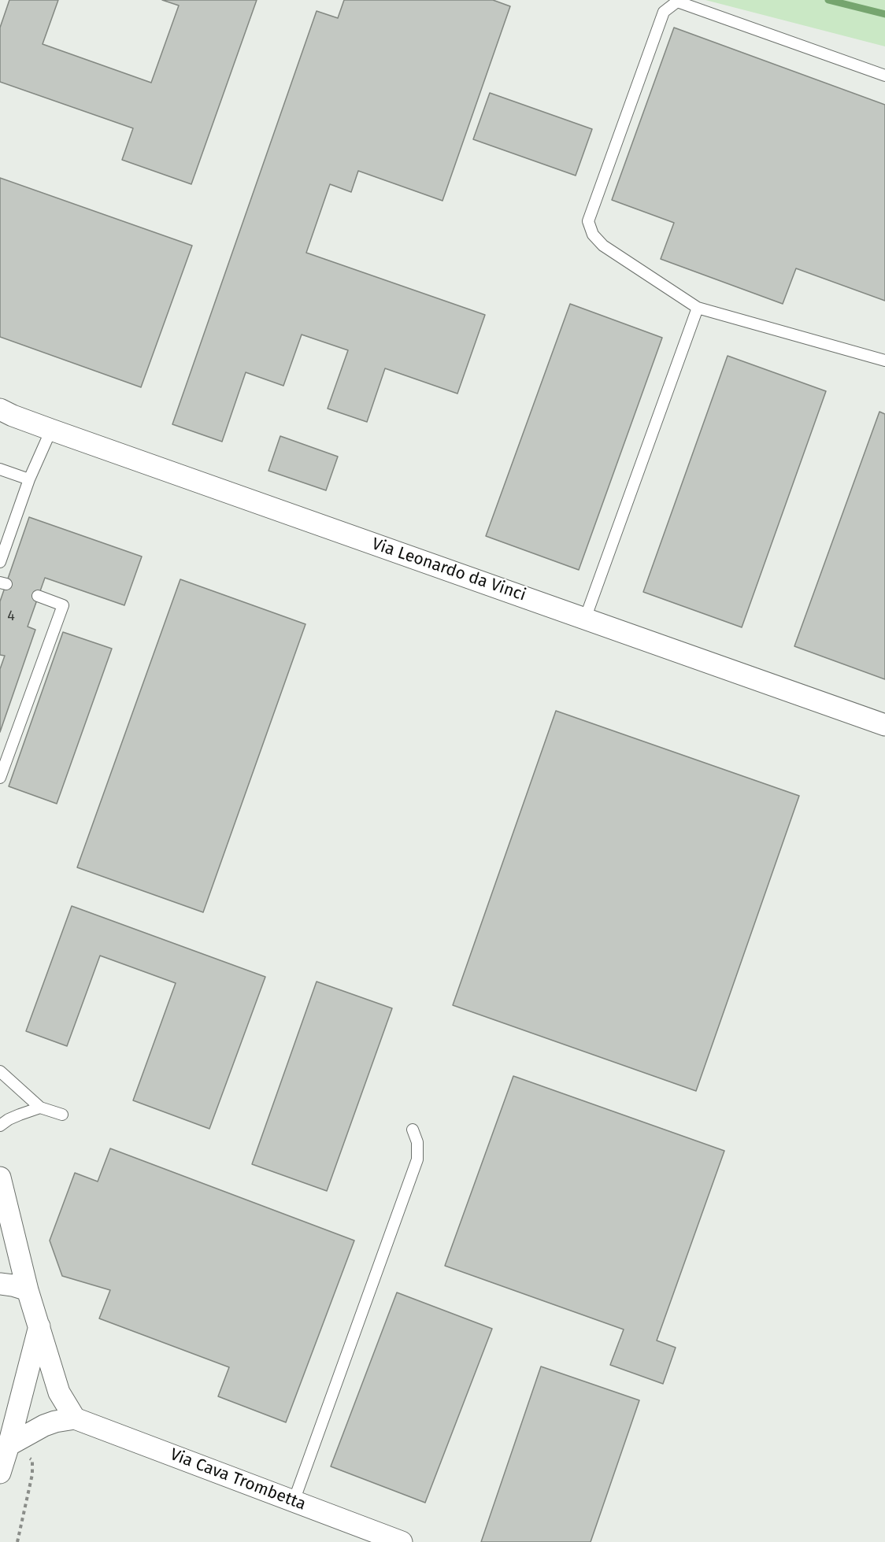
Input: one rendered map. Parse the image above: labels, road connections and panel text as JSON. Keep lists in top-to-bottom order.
{
  "streets": {
    "street": ["Via Leonardo da Vinci", "Via Cava Trombetta"]
  },
  "house_numbers": ["4"]
}
